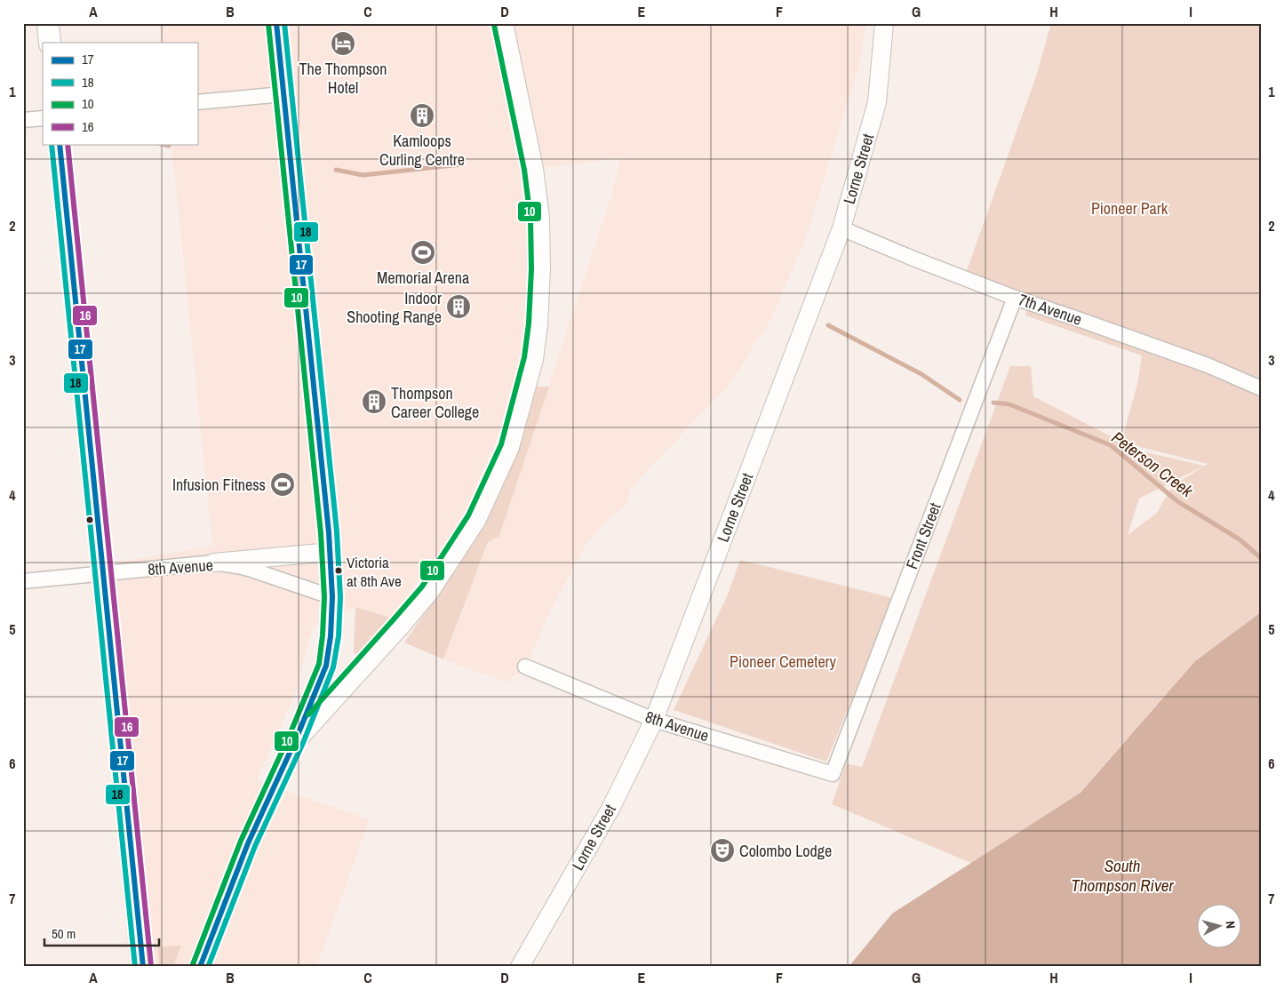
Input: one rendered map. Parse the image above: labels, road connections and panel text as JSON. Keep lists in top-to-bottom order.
{
  "streets": {
    "street": [
      "Lorne Street",
      "7th Avenue",
      "Front Street",
      "8th Avenue"
    ]
  },
  "crossings": [
    ["Lorne Street", "7th Avenue"],
    ["Lorne Street", "8th Avenue"],
    ["7th Avenue", "Front Street"],
    ["Front Street", "8th Avenue"]
  ],
  "water": ["Peterson Creek", "South Thompson River"],
  "parks": ["Pioneer Park", "Pioneer Cemetery"],
  "places": {
    "hotel": ["The Thompson Hotel"],
    "building": ["Kamloops Curling Centre", "Indoor Shooting Range", "Thompson Career College"],
    "sports": ["Memorial Arena", "Infusion Fitness"],
    "other": ["Victoria at 8th Ave"],
    "theatre": ["Colombo Lodge"]
  },
  "lines": [
    "transit line 17",
    "transit line 18",
    "transit line 10",
    "transit line 16"
  ],
  "legend": [
    "17",
    "18",
    "10",
    "16"
  ],
  "scale_bar": "50 m",
  "north": "right",
  "grid": {
    "columns": [
      "A",
      "B",
      "C",
      "D",
      "E",
      "F",
      "G",
      "H",
      "I"
    ],
    "rows": [
      "1",
      "2",
      "3",
      "4",
      "5",
      "6",
      "7"
    ]
  }
}
